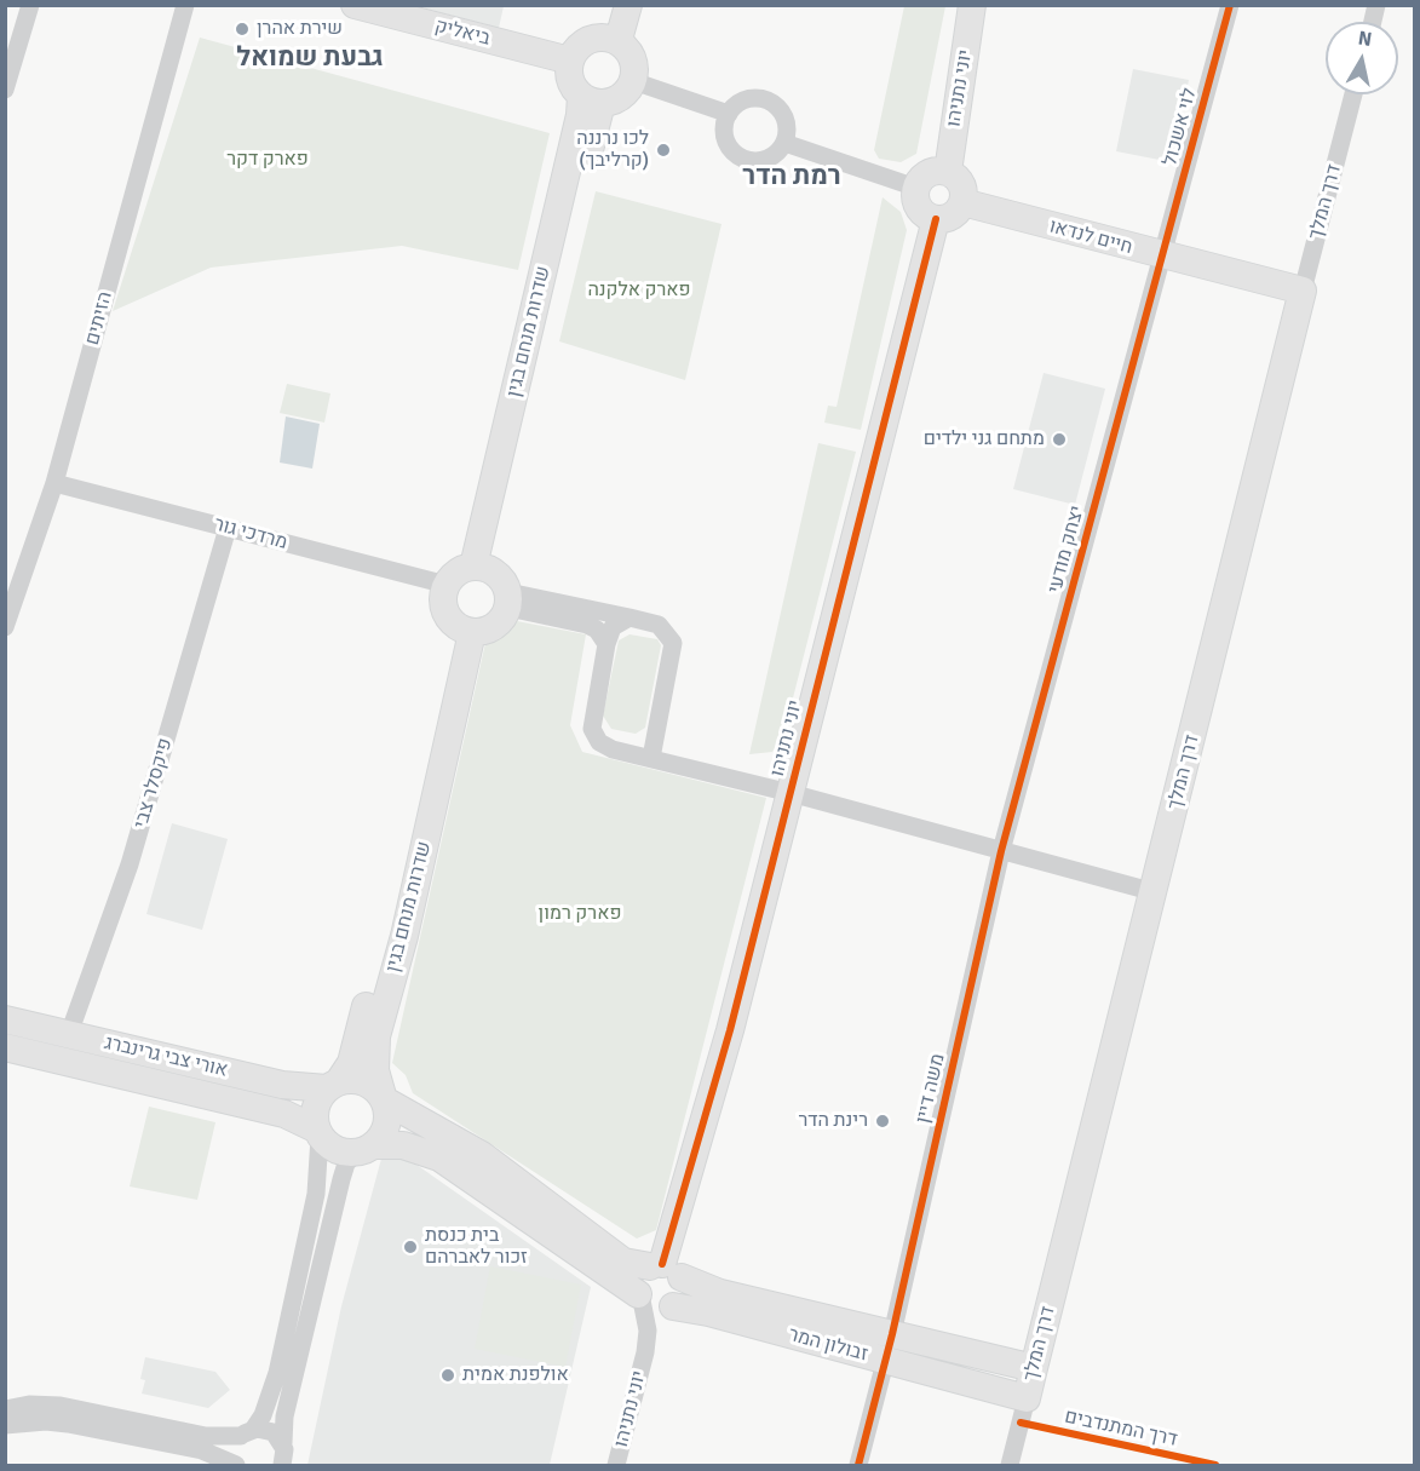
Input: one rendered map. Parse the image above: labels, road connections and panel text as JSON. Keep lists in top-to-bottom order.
{
  "streets": {
    "street": [
      "ביאליק",
      "יוני נתניהו",
      "לוי אשכול",
      "דרך המלך",
      "חיים לנדאו",
      "הזיתים",
      "שדרות מנחם בגין",
      "מרדכי גור",
      "יצחק מודעי",
      "פיקסלר צבי",
      "אורי צבי גרינברג",
      "משה דיין",
      "זבולון המר"
    ],
    "cycle path": ["דרך המתנדבים"]
  },
  "crossings": [
    ["ביאליק", "שדרות מנחם בגין"],
    ["יוני נתניהו", "חיים לנדאו"],
    ["יוני נתניהו", "זבולון המר"],
    ["לוי אשכול", "חיים לנדאו"],
    ["לוי אשכול", "יצחק מודעי"],
    ["דרך המלך", "חיים לנדאו"],
    ["דרך המלך", "זבולון המר"],
    ["חיים לנדאו", "יצחק מודעי"],
    ["הזיתים", "מרדכי גור"],
    ["שדרות מנחם בגין", "מרדכי גור"],
    ["שדרות מנחם בגין", "אורי צבי גרינברג"],
    ["שדרות מנחם בגין", "זבולון המר"],
    ["מרדכי גור", "פיקסלר צבי"],
    ["יצחק מודעי", "משה דיין"],
    ["פיקסלר צבי", "אורי צבי גרינברג"],
    ["אורי צבי גרינברג", "זבולון המר"],
    ["משה דיין", "זבולון המר"]
  ],
  "districts": ["גבעת שמואל", "רמת הדר"],
  "parks": ["פארק דקר", "פארק אלקנה", "פארק רמון"],
  "places": [
    "שירת אהרן",
    "לכו נרננה (קרליבך)",
    "מתחם גני ילדים",
    "רינת הדר",
    "בית כנסת זכור לאברהם",
    "אולפנת אמית"
  ],
  "north": "top"
}
